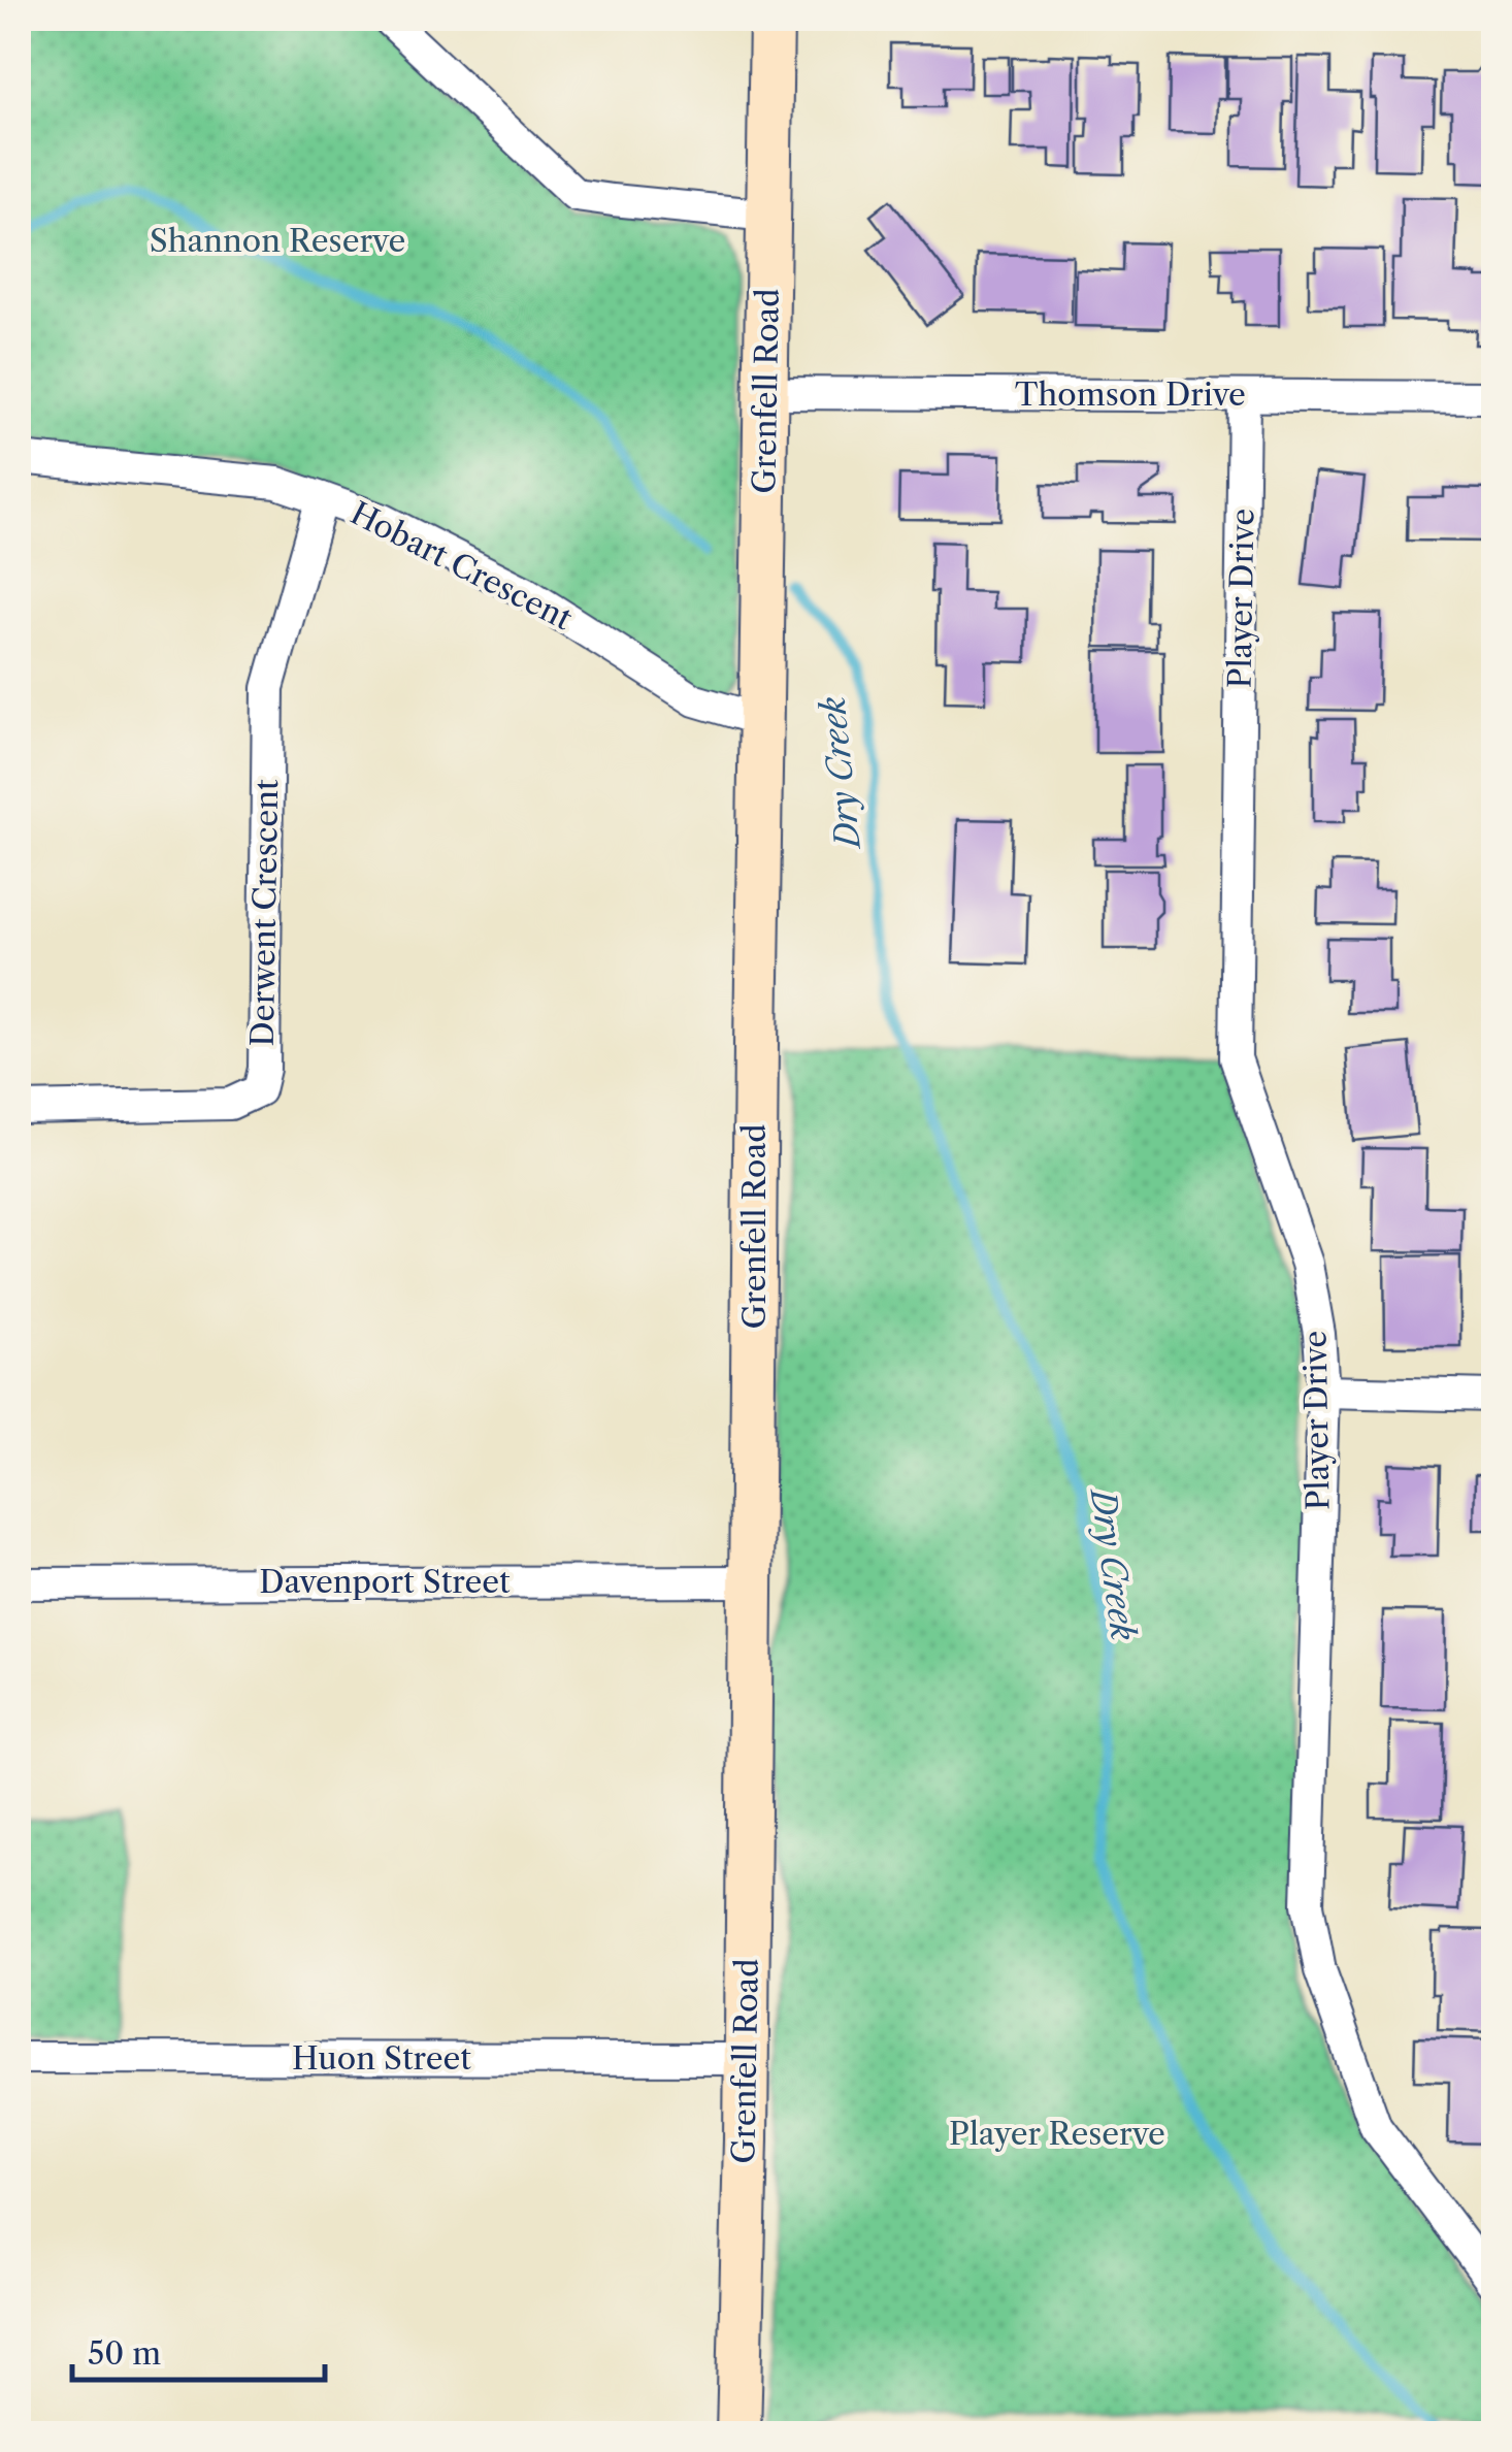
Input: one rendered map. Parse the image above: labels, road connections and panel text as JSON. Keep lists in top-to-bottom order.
{
  "streets": {
    "main road": ["Grenfell Road"],
    "street": [
      "Thomson Drive",
      "Hobart Crescent",
      "Player Drive",
      "Derwent Crescent",
      "Davenport Street",
      "Huon Street"
    ]
  },
  "crossings": [
    ["Grenfell Road", "Thomson Drive"],
    ["Grenfell Road", "Hobart Crescent"],
    ["Grenfell Road", "Davenport Street"],
    ["Grenfell Road", "Huon Street"],
    ["Thomson Drive", "Player Drive"],
    ["Hobart Crescent", "Derwent Crescent"]
  ],
  "water": ["Dry Creek"],
  "parks": ["Shannon Reserve", "Player Reserve"],
  "scale_bar": "50 m"
}
